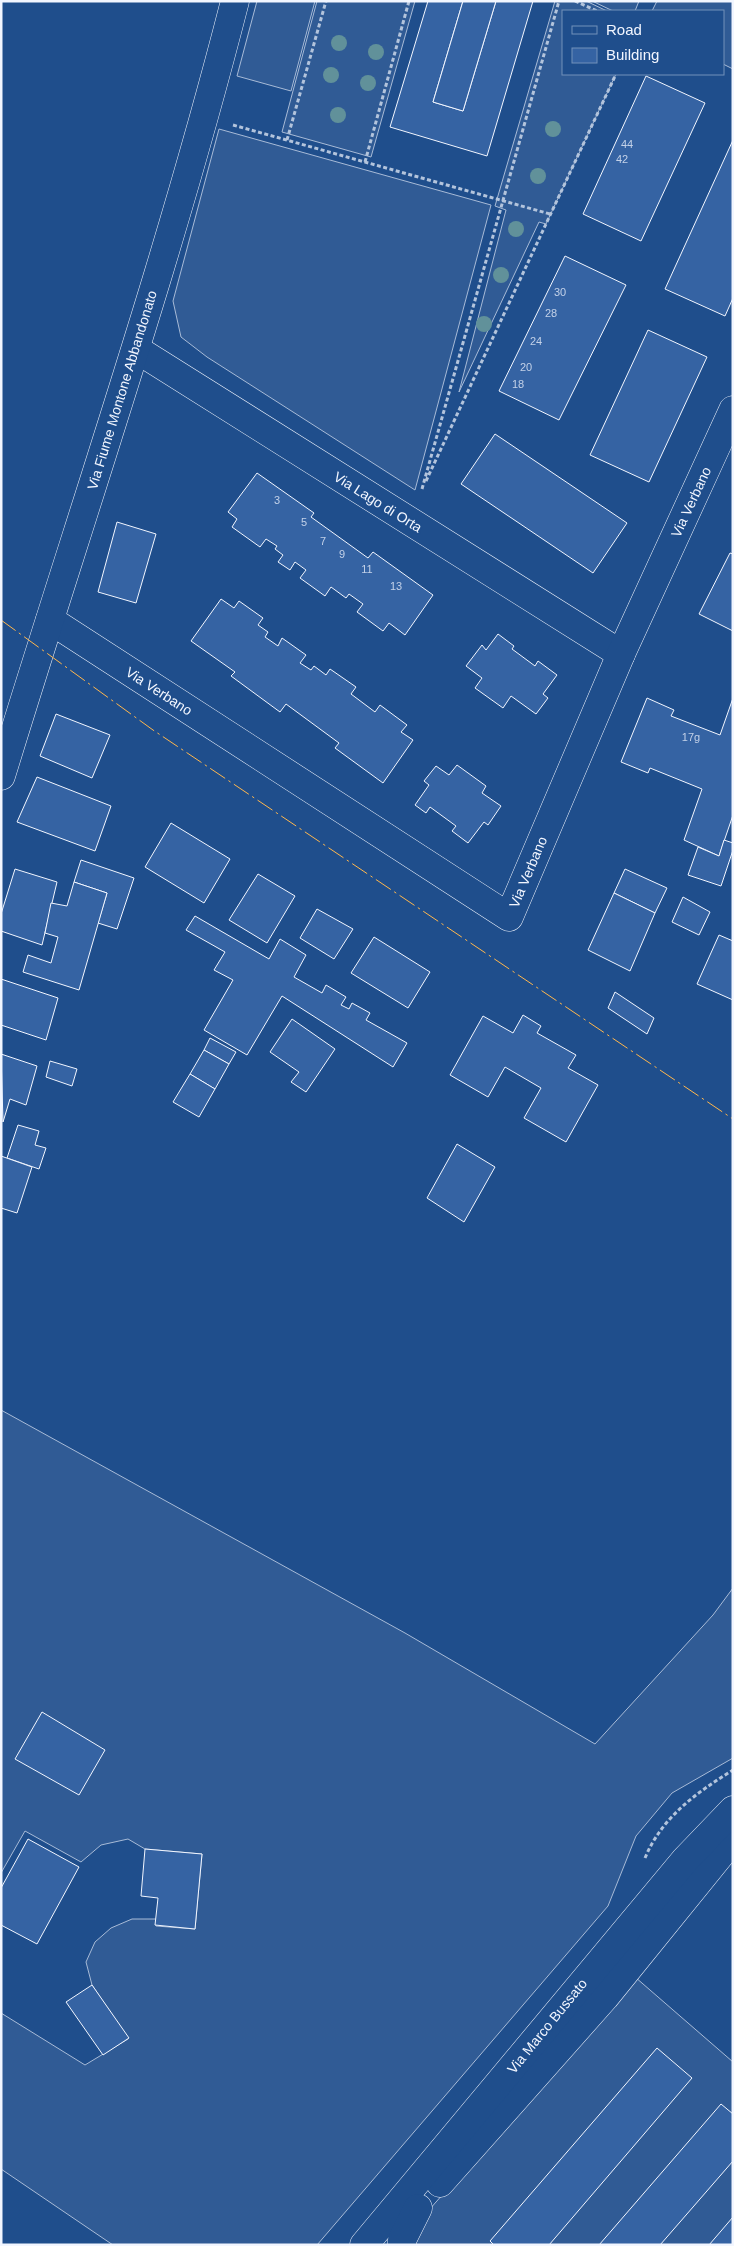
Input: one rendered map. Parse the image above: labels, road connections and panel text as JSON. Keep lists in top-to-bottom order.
{
  "streets": {
    "street": [
      "Via Fiume Montone Abbandonato",
      "Via Lago di Orta",
      "Via Verbano",
      "Via Marco Bussato"
    ]
  },
  "crossings": [
    ["Via Fiume Montone Abbandonato", "Via Lago di Orta"],
    ["Via Fiume Montone Abbandonato", "Via Verbano"],
    ["Via Lago di Orta", "Via Verbano"]
  ],
  "house_numbers": [
    "44",
    "42",
    "30",
    "28",
    "24",
    "20",
    "18",
    "3",
    "5",
    "7",
    "9",
    "11",
    "13",
    "17g"
  ],
  "legend": ["Road", "Building"]
}
